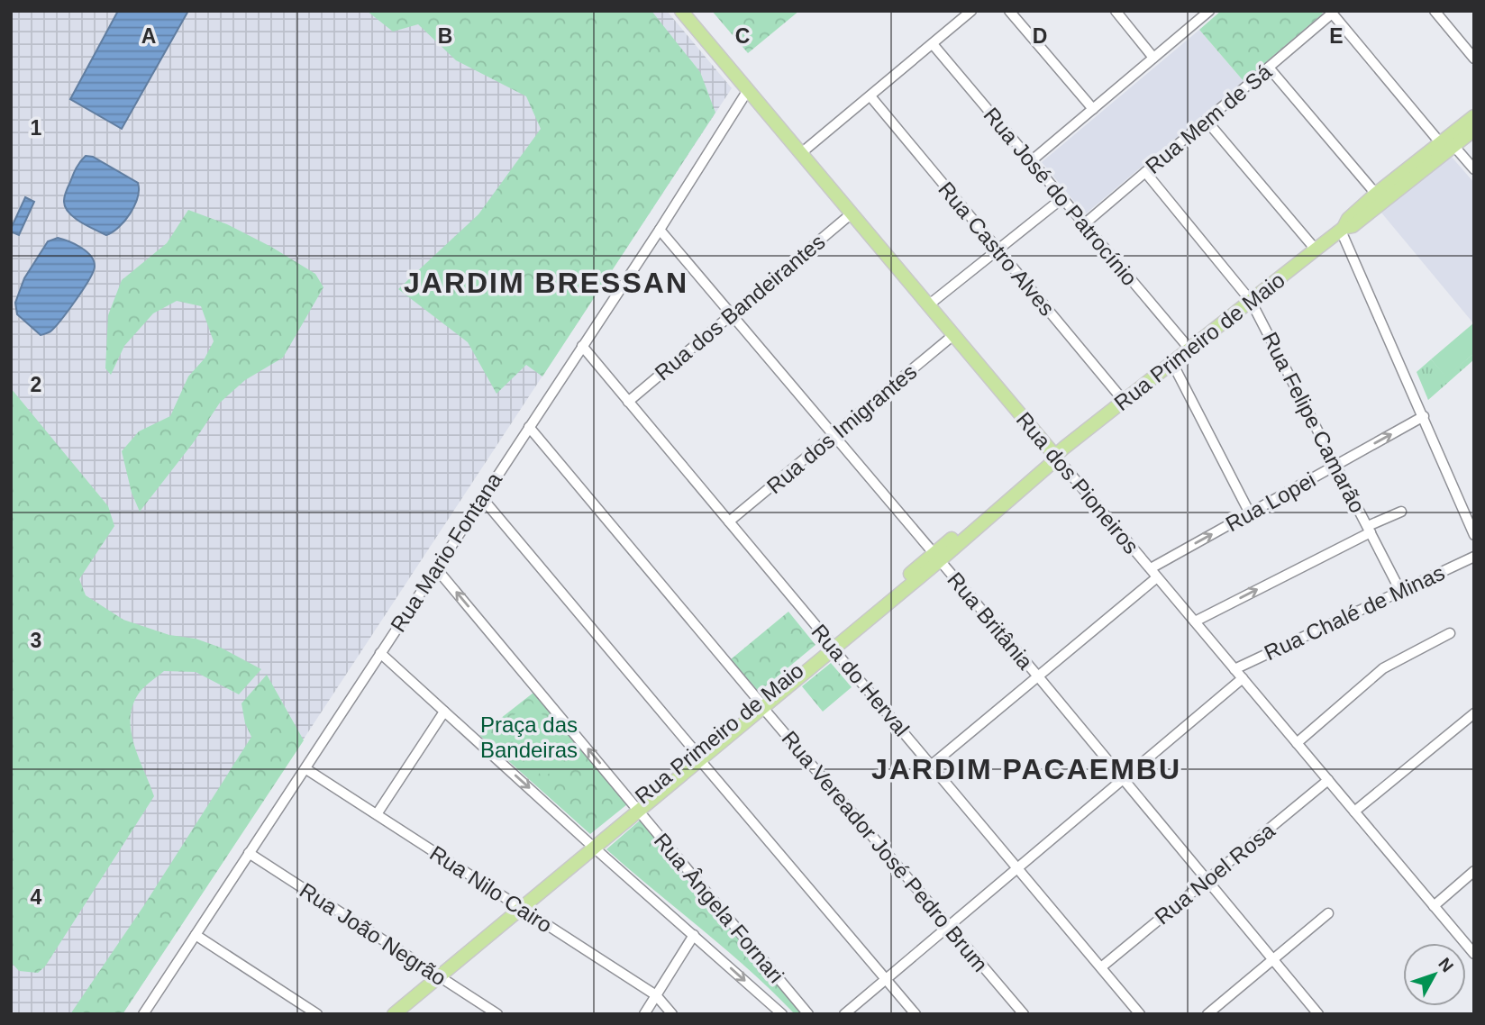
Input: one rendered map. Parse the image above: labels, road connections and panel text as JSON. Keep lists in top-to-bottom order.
{
  "streets": {
    "main road": ["Rua Primeiro de Maio", "Rua dos Pioneiros"],
    "street": [
      "Rua Mem de Sá",
      "Rua José do Patrocínio",
      "Rua Castro Alves",
      "Rua dos Bandeirantes",
      "Rua Felipe Camarão",
      "Rua dos Imigrantes",
      "Rua Lopei",
      "Rua Mario Fontana",
      "Rua Chalé de Minas",
      "Rua Britânia",
      "Rua do Herval",
      "Rua Vereador José Pedro Brum",
      "Rua Noel Rosa",
      "Rua Nilo Cairo",
      "Rua Ângela Fornari",
      "Rua João Negrão"
    ]
  },
  "crossings": [
    ["Rua Mem de Sá", "Rua José do Patrocínio"],
    ["Rua Mem de Sá", "Rua Felipe Camarão"],
    ["Rua José do Patrocínio", "Rua Primeiro de Maio"],
    ["Rua Castro Alves", "Rua Primeiro de Maio"],
    ["Rua dos Bandeirantes", "Rua dos Pioneiros"],
    ["Rua dos Bandeirantes", "Rua Britânia"],
    ["Rua dos Bandeirantes", "Rua do Herval"],
    ["Rua Primeiro de Maio", "Rua Felipe Camarão"],
    ["Rua Primeiro de Maio", "Rua dos Pioneiros"],
    ["Rua Primeiro de Maio", "Rua Britânia"],
    ["Rua Primeiro de Maio", "Rua do Herval"],
    ["Rua Primeiro de Maio", "Rua Vereador José Pedro Brum"],
    ["Rua Primeiro de Maio", "Rua Nilo Cairo"],
    ["Rua Primeiro de Maio", "Rua Ângela Fornari"],
    ["Rua Primeiro de Maio", "Rua João Negrão"],
    ["Rua Felipe Camarão", "Rua Lopei"],
    ["Rua Felipe Camarão", "Rua Chalé de Minas"],
    ["Rua dos Imigrantes", "Rua dos Pioneiros"],
    ["Rua dos Imigrantes", "Rua Britânia"],
    ["Rua dos Imigrantes", "Rua do Herval"],
    ["Rua dos Pioneiros", "Rua Lopei"],
    ["Rua dos Pioneiros", "Rua Mario Fontana"],
    ["Rua dos Pioneiros", "Rua Chalé de Minas"],
    ["Rua dos Pioneiros", "Rua Noel Rosa"],
    ["Rua Lopei", "Rua Britânia"],
    ["Rua Lopei", "Rua do Herval"],
    ["Rua Mario Fontana", "Rua Britânia"],
    ["Rua Mario Fontana", "Rua do Herval"],
    ["Rua Mario Fontana", "Rua Vereador José Pedro Brum"],
    ["Rua Mario Fontana", "Rua Nilo Cairo"],
    ["Rua Mario Fontana", "Rua Ângela Fornari"],
    ["Rua Mario Fontana", "Rua João Negrão"],
    ["Rua Britânia", "Rua Noel Rosa"],
    ["Rua do Herval", "Rua Noel Rosa"]
  ],
  "districts": ["JARDIM BRESSAN", "JARDIM PACAEMBU"],
  "parks": ["Praça das Bandeiras"],
  "north": "top right",
  "grid": {
    "columns": [
      "A",
      "B",
      "C",
      "D",
      "E"
    ],
    "rows": [
      "1",
      "2",
      "3",
      "4"
    ]
  }
}
